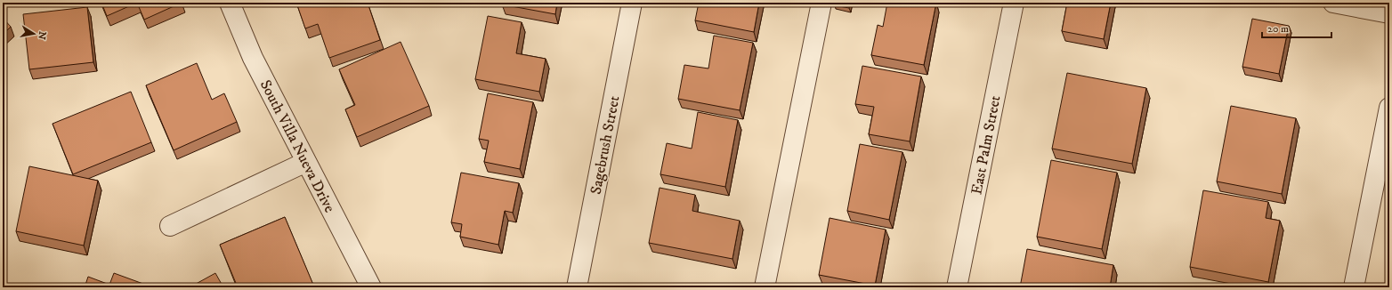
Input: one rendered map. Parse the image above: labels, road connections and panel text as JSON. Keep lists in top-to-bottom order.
{
  "streets": {
    "street": ["Sagebrush Street", "East Palm Street", "South Villa Nueva Drive"]
  },
  "scale_bar": "20 m",
  "north": "right"
}
